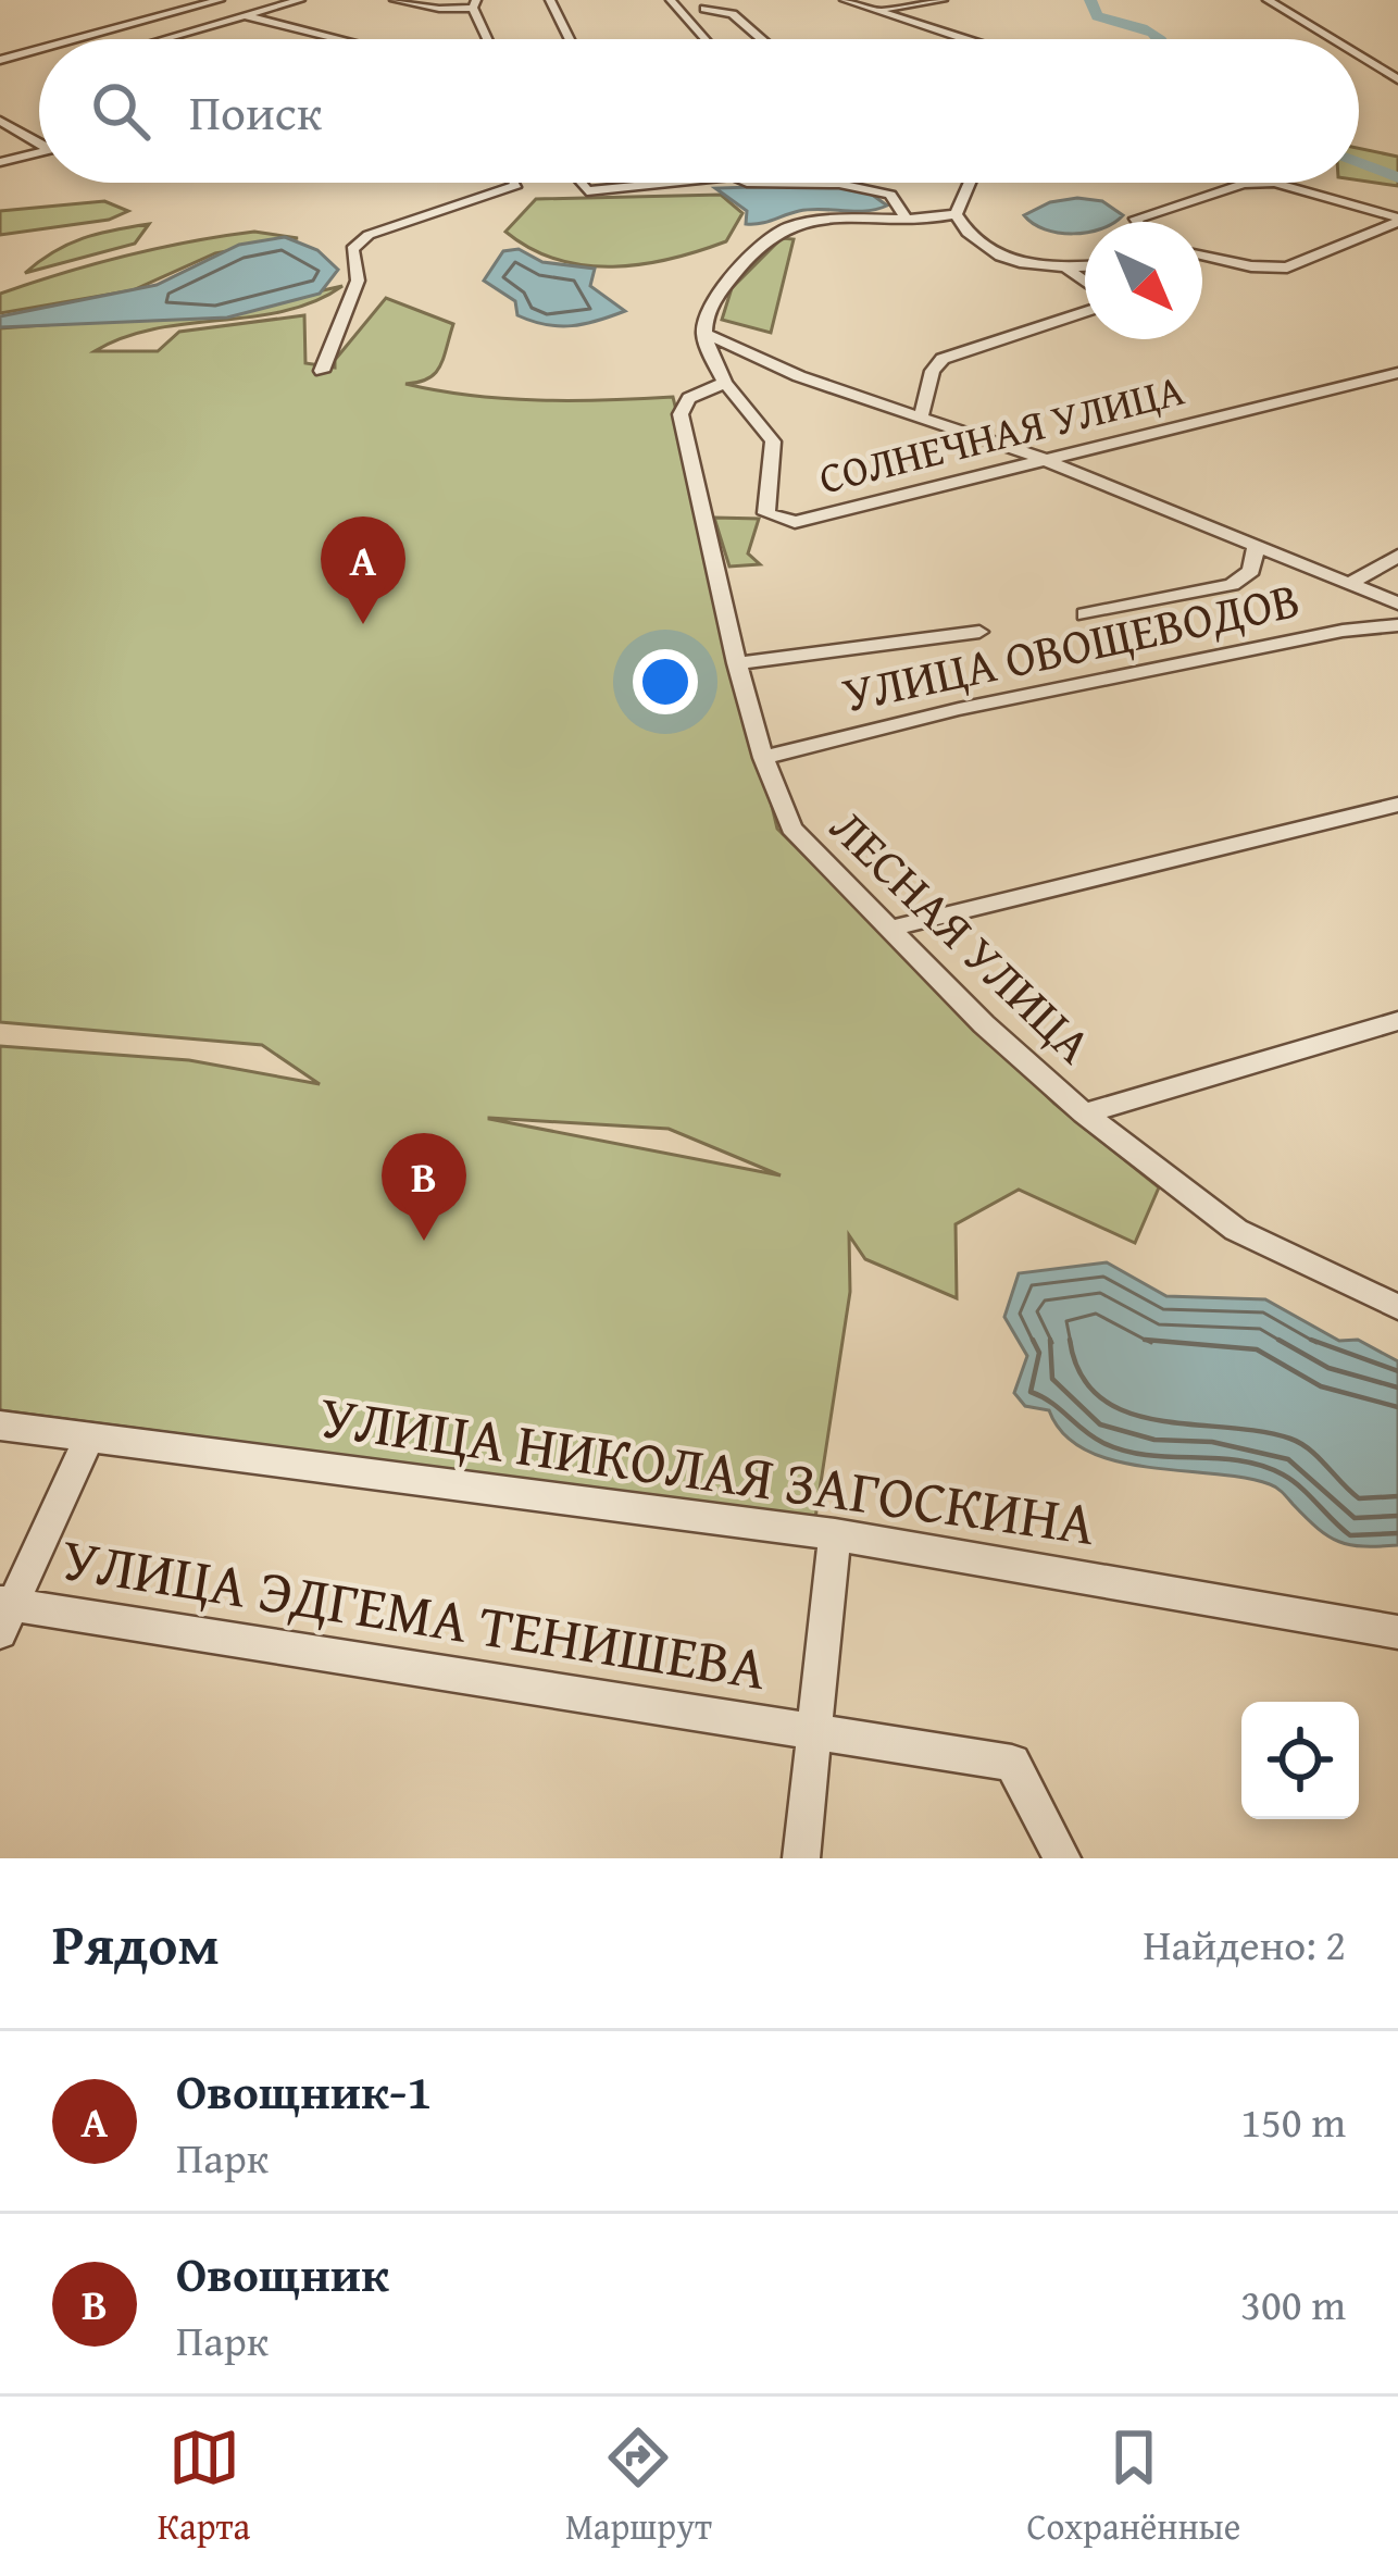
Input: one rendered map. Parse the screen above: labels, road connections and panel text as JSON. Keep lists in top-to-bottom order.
{
  "streets": {
    "street": [
      "СОЛНЕЧНАЯ УЛИЦА",
      "УЛИЦА ОВОЩЕВОДОВ",
      "ЛЕСНАЯ УЛИЦА",
      "УЛИЦА НИКОЛАЯ ЗАГОСКИНА",
      "УЛИЦА ЭДГЕМА ТЕНИШЕВА"
    ]
  },
  "crossings": [
    ["СОЛНЕЧНАЯ УЛИЦА", "ЛЕСНАЯ УЛИЦА"],
    ["УЛИЦА ОВОЩЕВОДОВ", "ЛЕСНАЯ УЛИЦА"]
  ],
  "north": "bottom right",
  "page": {
    "search": "Поиск",
    "pins": ["A", "B"],
    "heading": ["Рядом", "Найдено: 2"],
    "list": [
      {
        "mark": "A",
        "name": "Овощник-1",
        "note": "Парк",
        "value": "150 m"
      },
      {
        "mark": "B",
        "name": "Овощник",
        "note": "Парк",
        "value": "300 m"
      }
    ],
    "nav": ["Карта", "Маршрут", "Сохранённые"]
  }
}
